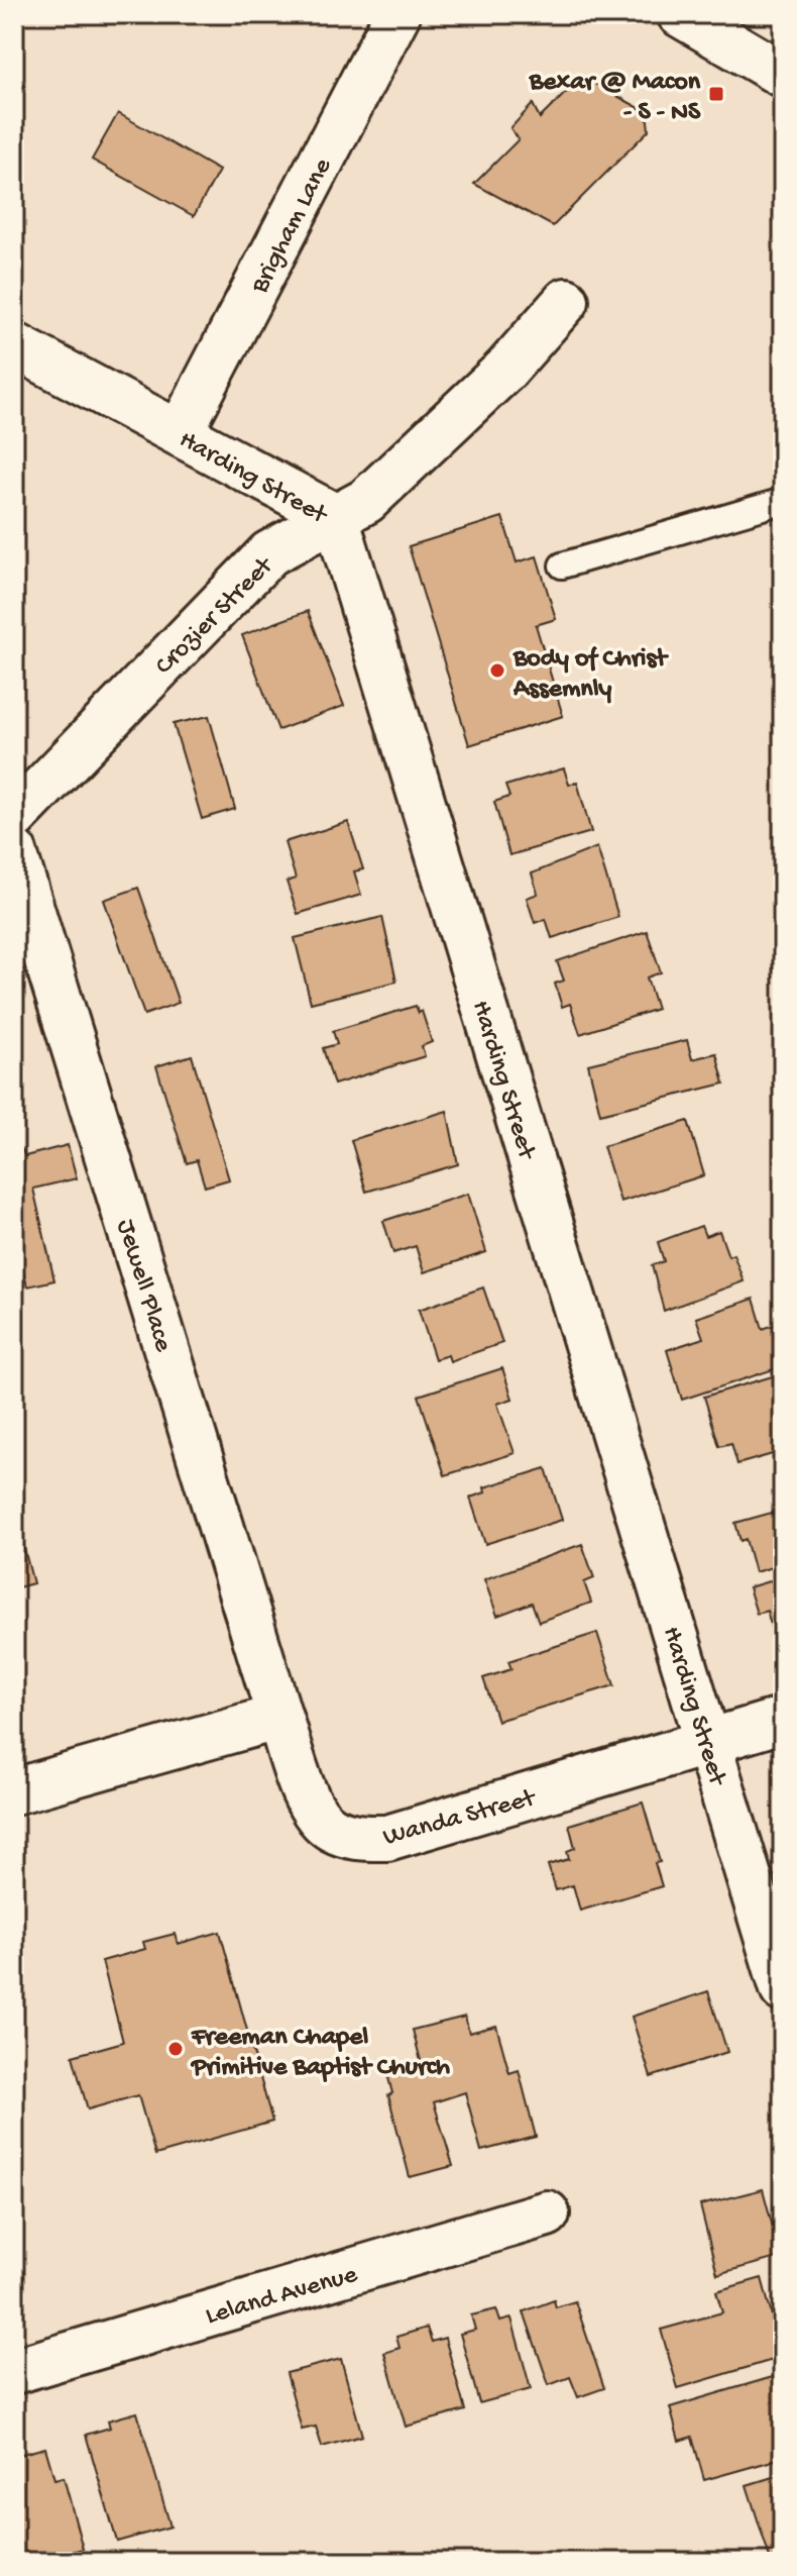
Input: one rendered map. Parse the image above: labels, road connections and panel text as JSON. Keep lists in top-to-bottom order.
{
  "streets": {
    "street": [
      "Brigham Lane",
      "Harding Street",
      "Crozier Street",
      "Jewell Place",
      "Wanda Street",
      "Leland Avenue"
    ]
  },
  "crossings": [
    ["Brigham Lane", "Harding Street"],
    ["Harding Street", "Crozier Street"],
    ["Harding Street", "Wanda Street"],
    ["Jewell Place", "Wanda Street"]
  ],
  "places": {
    "transit": ["Bexar @ Macon - S - NS"],
    "other": ["Body of Christ Assemnly", "Freeman Chapel Primitive Baptist Church"]
  }
}
